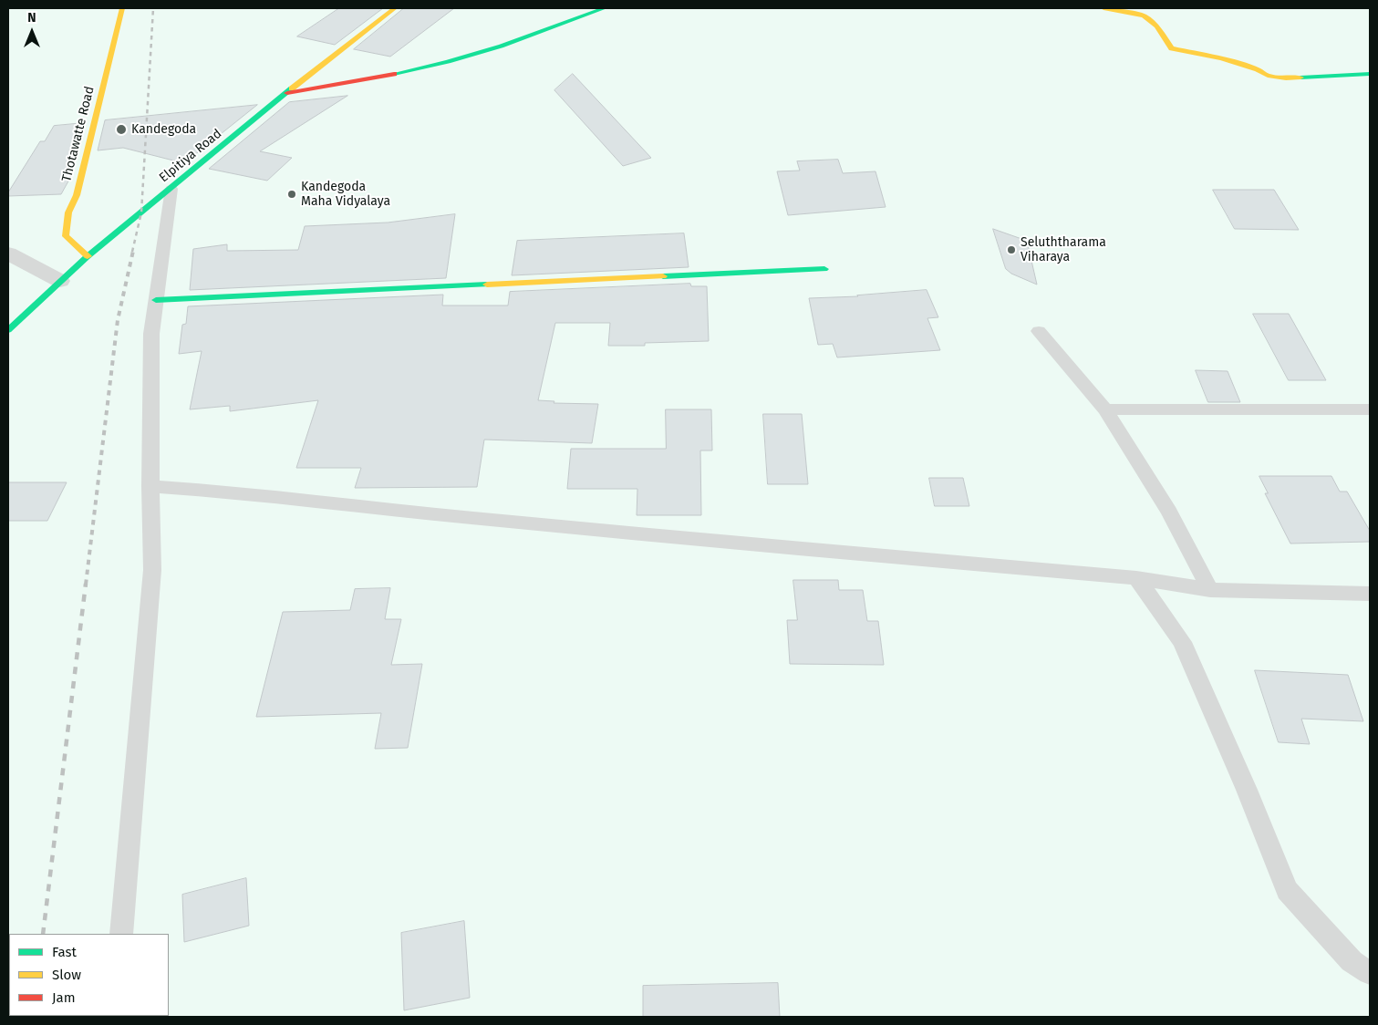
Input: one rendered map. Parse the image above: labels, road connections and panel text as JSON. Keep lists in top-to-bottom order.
{
  "streets": {
    "street": ["Thotawatte Road", "Elpitiya Road"]
  },
  "crossings": [
    ["Thotawatte Road", "Elpitiya Road"]
  ],
  "places": ["Kandegoda", "Kandegoda Maha Vidyalaya", "Seluththarama Viharaya"],
  "legend": ["Fast", "Slow", "Jam"],
  "north": "top"
}
